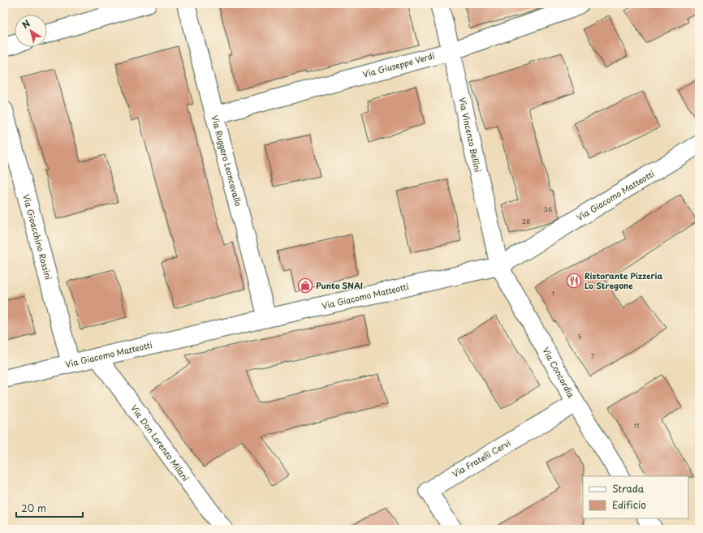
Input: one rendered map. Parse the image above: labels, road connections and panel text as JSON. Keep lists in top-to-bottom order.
{
  "streets": {
    "street": [
      "Via Giuseppe Verdi",
      "Via Vincenzo Bellini",
      "Via Ruggero Leoncavallo",
      "Via Giacomo Matteotti",
      "Via Gioacchino Rossini",
      "Via Concordia",
      "Via Don Lorenzo Milani",
      "Via Fratelli Cervi"
    ]
  },
  "crossings": [
    ["Via Giuseppe Verdi", "Via Vincenzo Bellini"],
    ["Via Giuseppe Verdi", "Via Ruggero Leoncavallo"],
    ["Via Vincenzo Bellini", "Via Giacomo Matteotti"],
    ["Via Vincenzo Bellini", "Via Concordia"],
    ["Via Ruggero Leoncavallo", "Via Giacomo Matteotti"],
    ["Via Giacomo Matteotti", "Via Gioacchino Rossini"],
    ["Via Giacomo Matteotti", "Via Concordia"],
    ["Via Giacomo Matteotti", "Via Don Lorenzo Milani"],
    ["Via Concordia", "Via Fratelli Cervi"]
  ],
  "places": {
    "restaurant": ["Ristorante Pizzeria Lo Stregone"],
    "shop": ["Punto SNAI"]
  },
  "house_numbers": [
    "36",
    "38",
    "1",
    "5",
    "7",
    "11"
  ],
  "legend": ["Strada", "Edificio"],
  "scale_bar": "20 m",
  "north": "top left"
}
